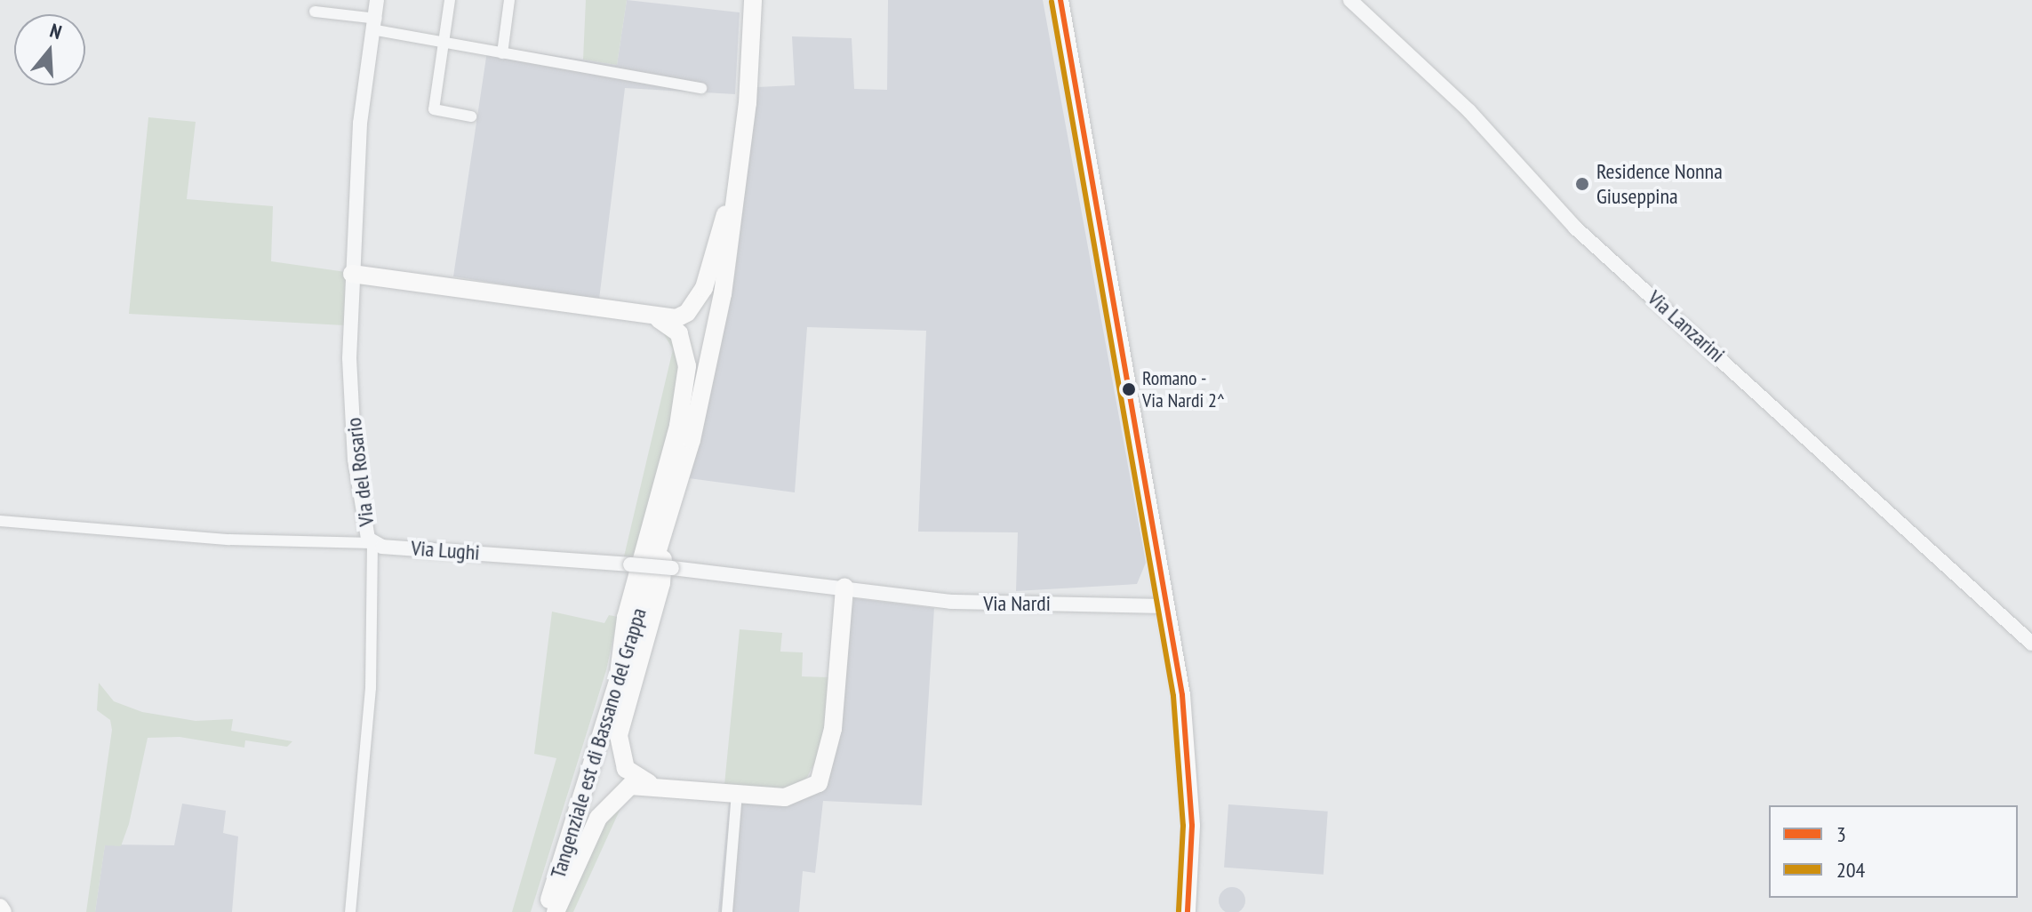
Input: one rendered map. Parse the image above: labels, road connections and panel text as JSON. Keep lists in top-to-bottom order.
{
  "streets": {
    "highway": ["Tangenziale est di Bassano del Grappa"],
    "street": [
      "Via Lanzarini",
      "Via del Rosario",
      "Via Lughi",
      "Via Nardi"
    ]
  },
  "crossings": [
    ["Via del Rosario", "Via Lughi"],
    ["Via Lughi", "Via Nardi"],
    ["Via Lughi", "Tangenziale est di Bassano del Grappa"]
  ],
  "places": ["Residence Nonna Giuseppina", "Romano - Via Nardi 2^"],
  "lines": ["transit line 3", "transit line 204"],
  "legend": ["3", "204"],
  "north": "top"
}
